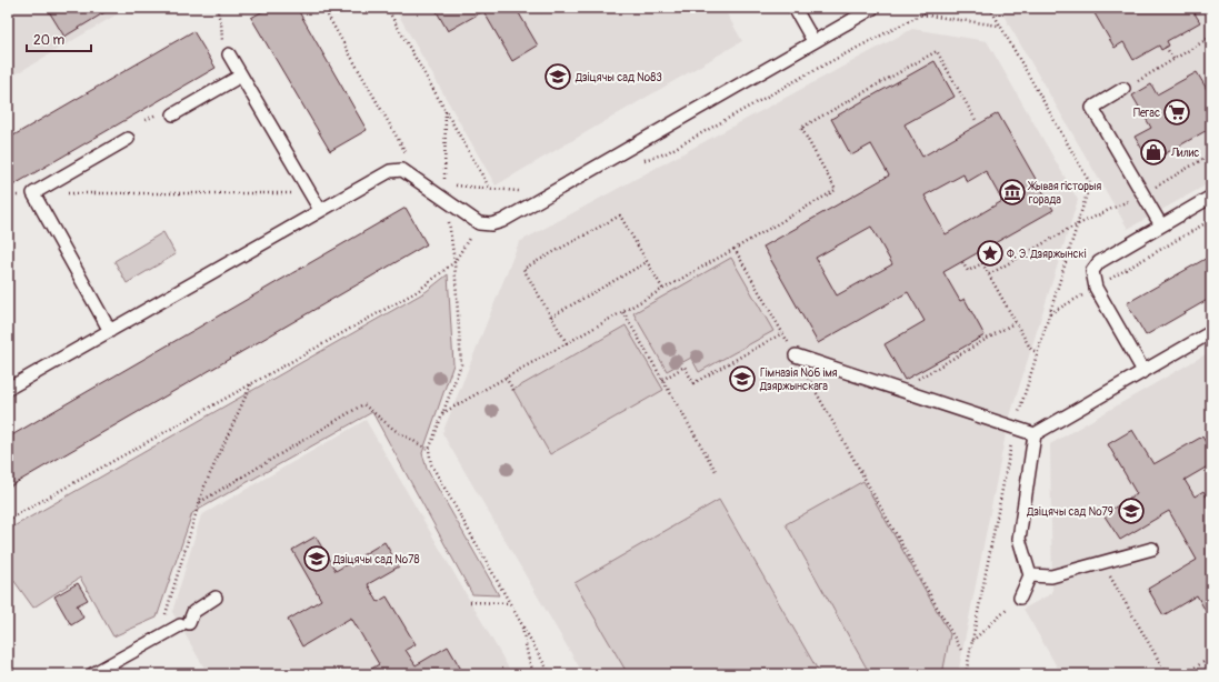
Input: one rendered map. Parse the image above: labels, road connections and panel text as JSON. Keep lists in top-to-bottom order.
{
  "places": {
    "school or university": [
      "Дзіцячы сад №83",
      "Гімназія №6 імя Дзяржынскага",
      "Дзіцячы сад №79",
      "Дзіцячы сад №78"
    ],
    "supermarket": ["Пегас"],
    "shop": ["Лилис"],
    "museum": ["Жывая гісторыя горада"],
    "place": ["Ф. Э. Дзяржынскі"]
  },
  "scale_bar": "20 m"
}
